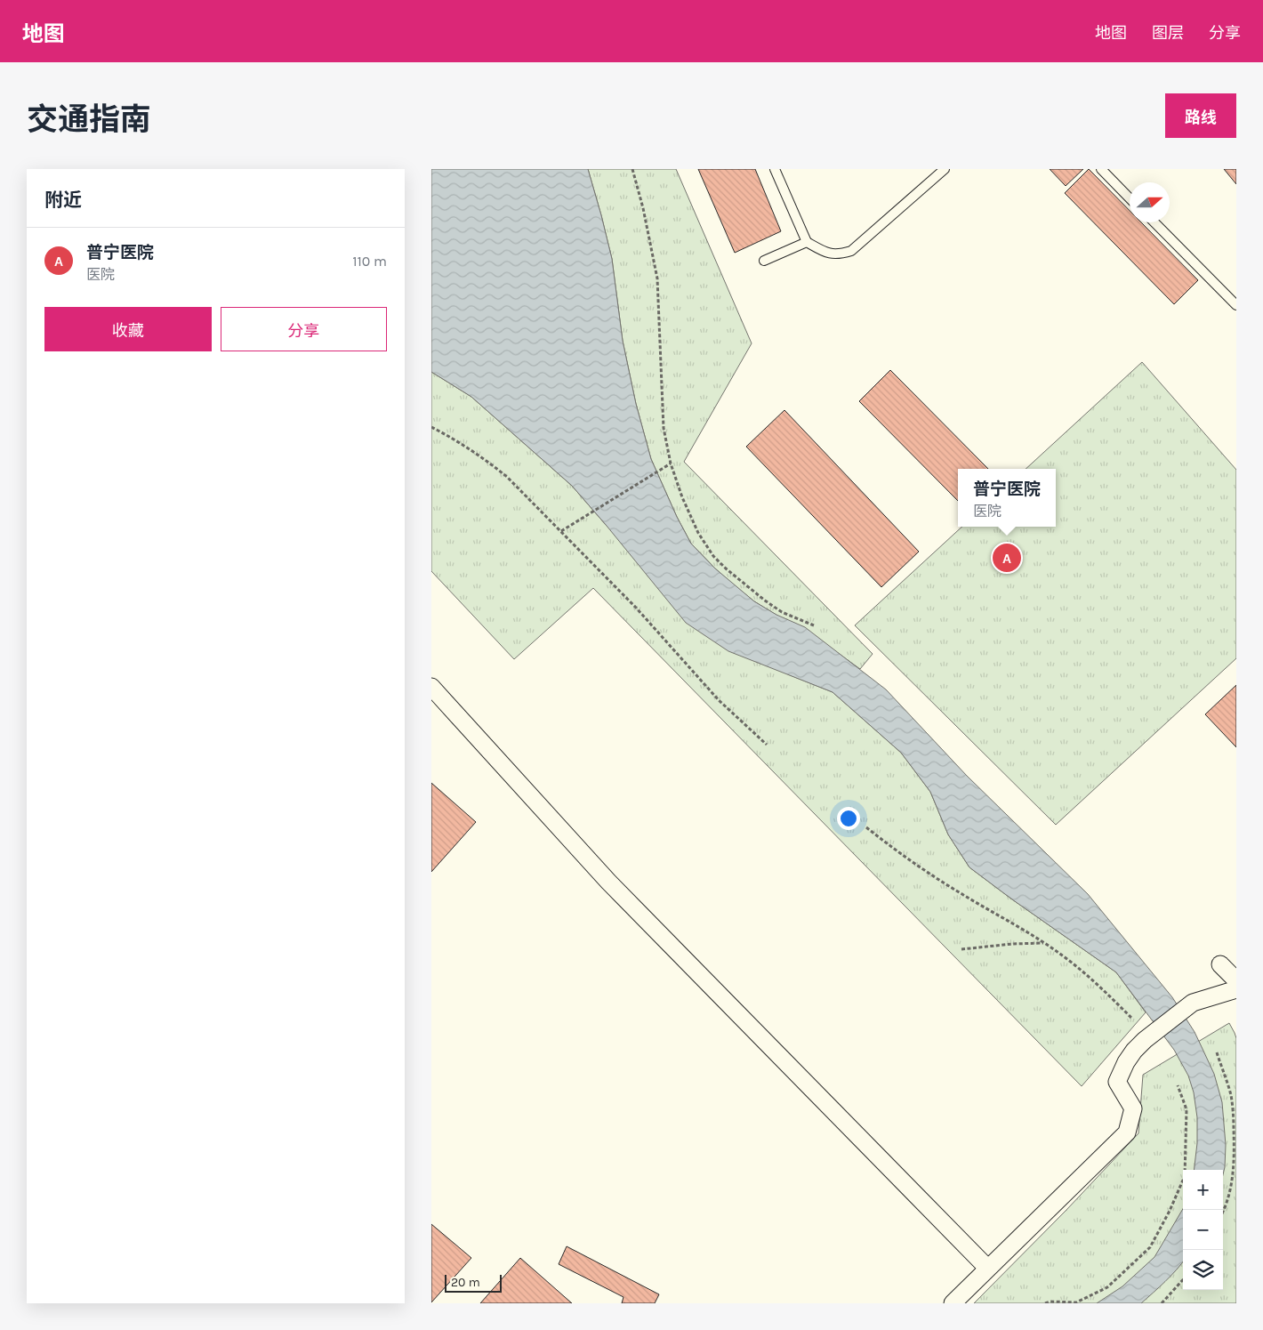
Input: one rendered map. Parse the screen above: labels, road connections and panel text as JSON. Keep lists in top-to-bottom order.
{
  "scale_bar": "20 m",
  "north": "right",
  "page": {
    "header": "地图",
    "nav": ["地图", "图层", "分享"],
    "title": "交通指南",
    "buttons": [
      "路线",
      ["收藏", "分享"]
    ],
    "heading": "附近",
    "list": [
      {
        "mark": "A",
        "name": "普宁医院",
        "note": "医院",
        "value": "110 m"
      }
    ],
    "popup": ["普宁医院", "医院"],
    "pins": "A",
    "map_buttons": ["+", "−"],
    "scale": "20 m"
  }
}
